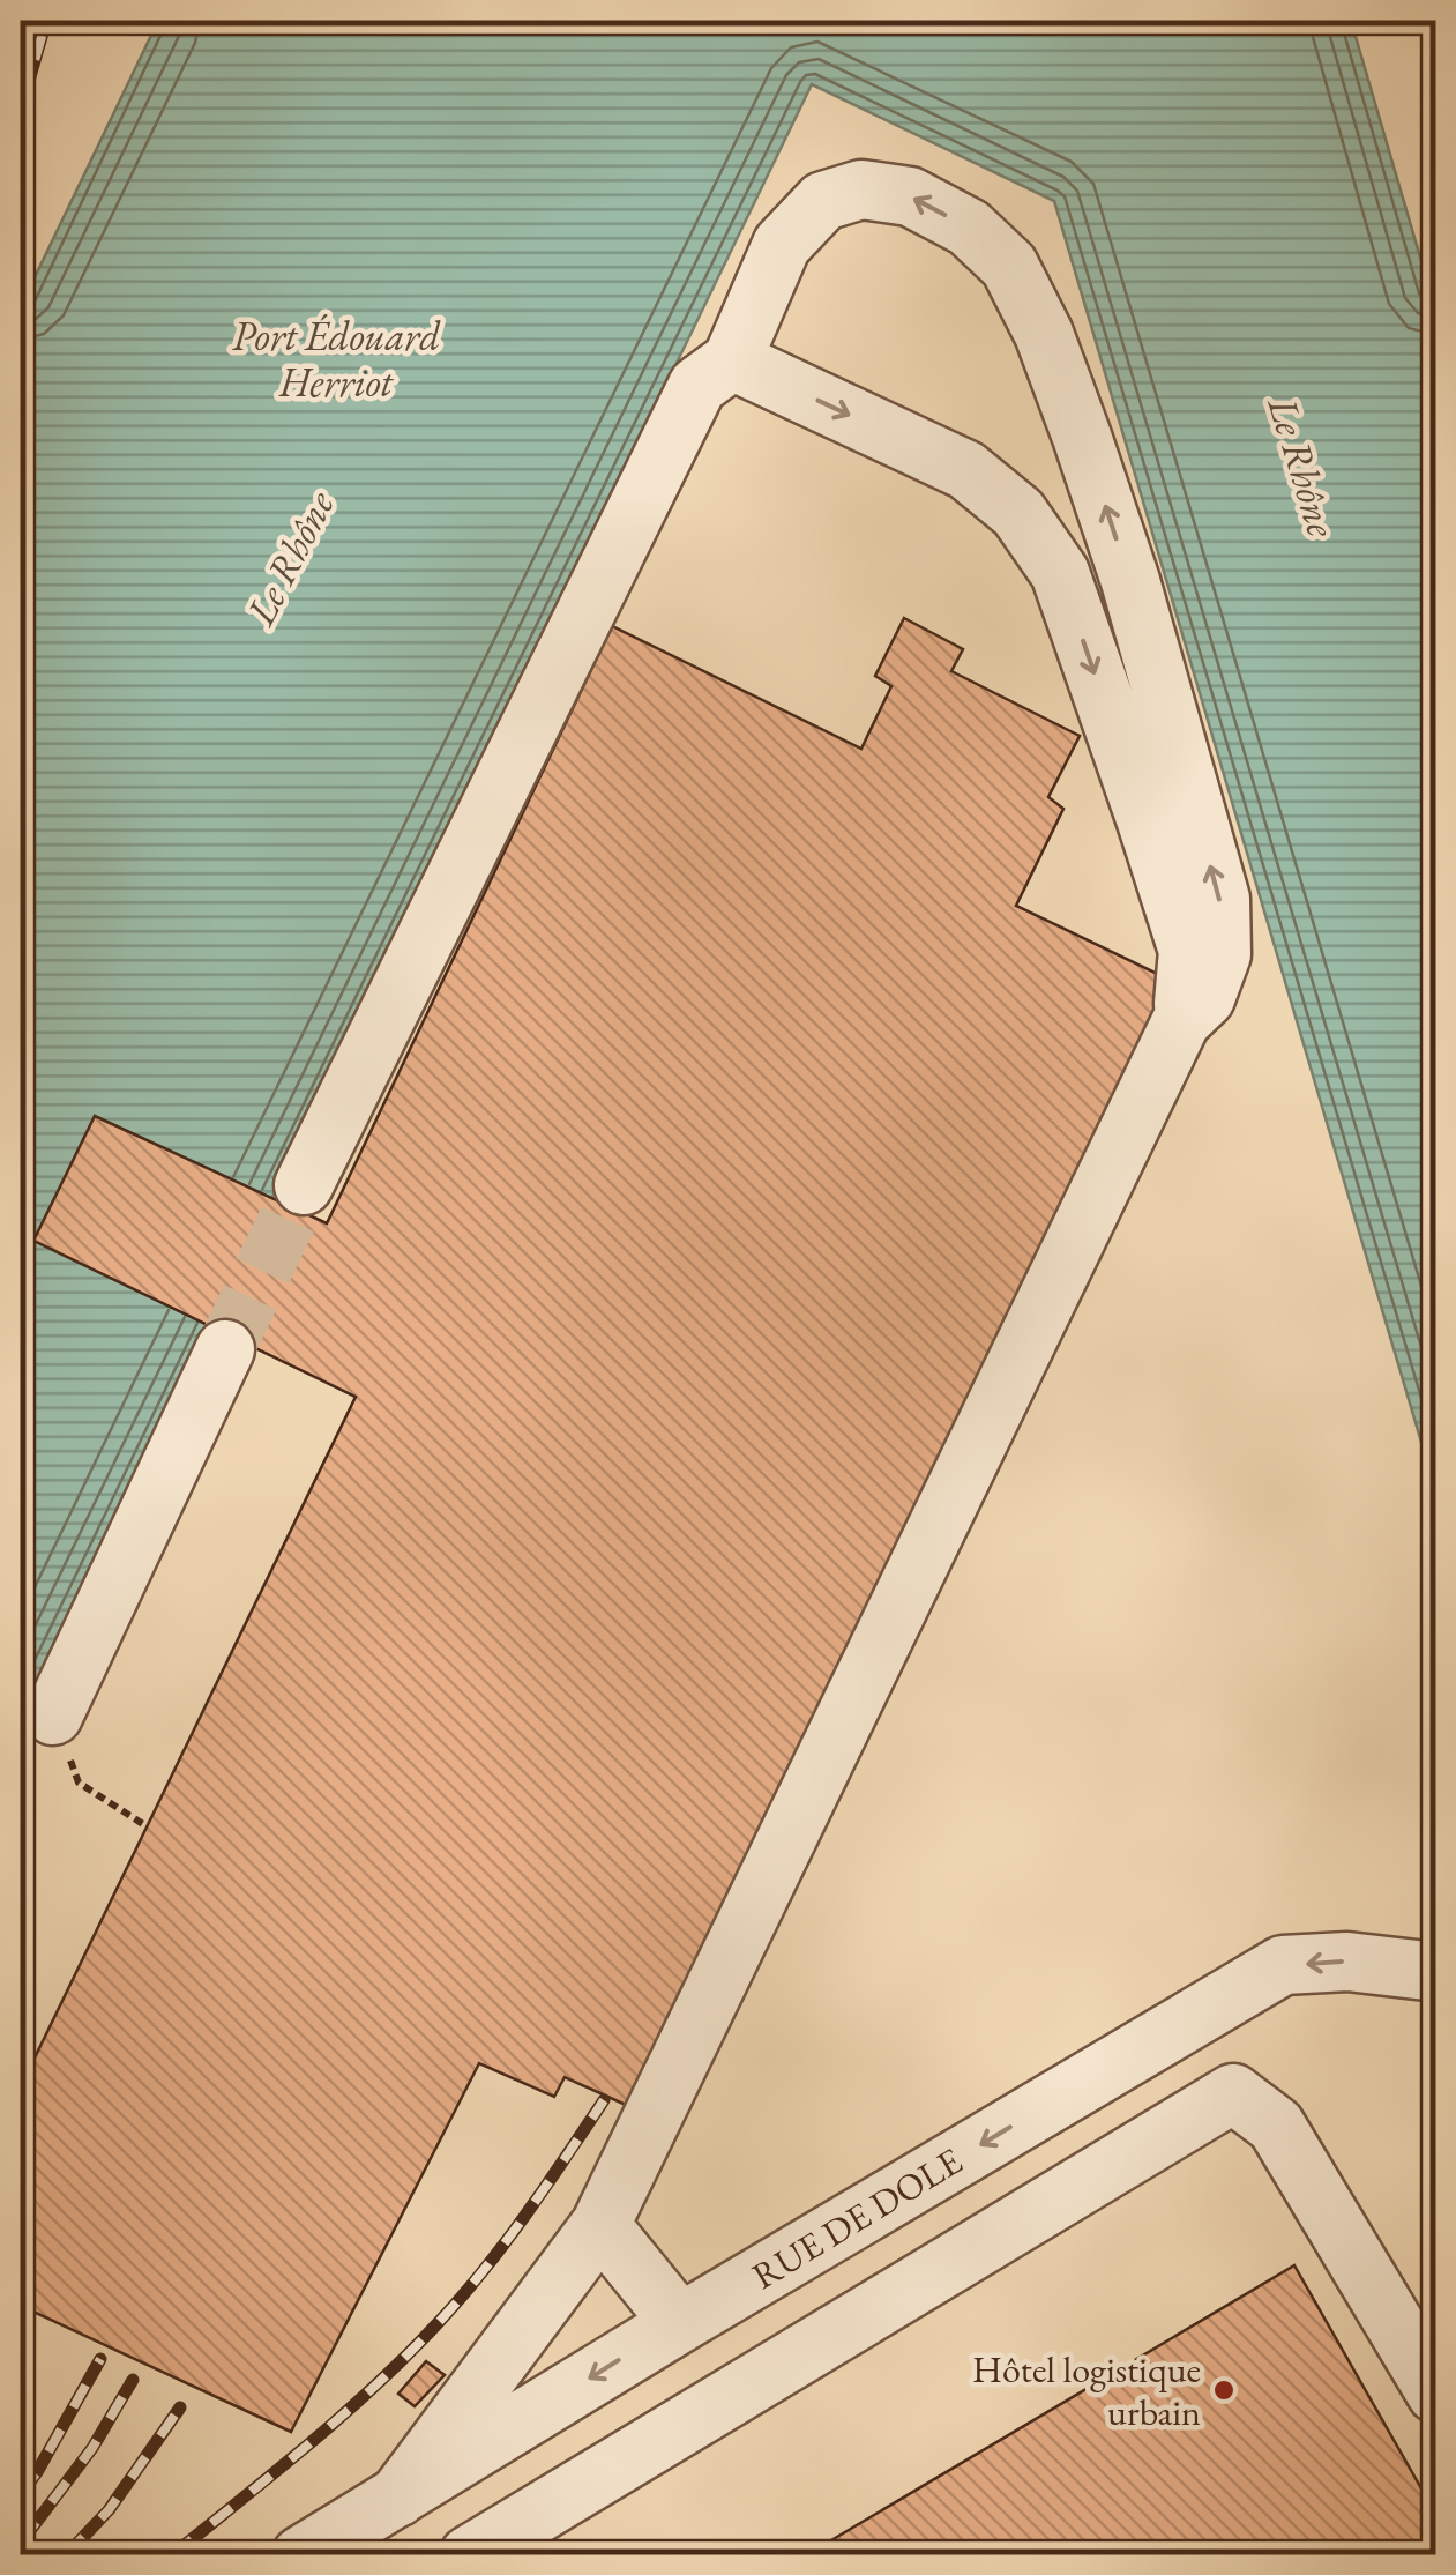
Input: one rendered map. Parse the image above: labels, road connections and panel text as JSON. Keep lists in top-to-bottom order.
{
  "streets": {
    "lane": ["RUE DE DOLE"]
  },
  "one_way": ["RUE DE DOLE"],
  "water": ["Port Édouard Herriot", "Le Rhône"],
  "places": ["Hôtel logistique urbain"]
}
